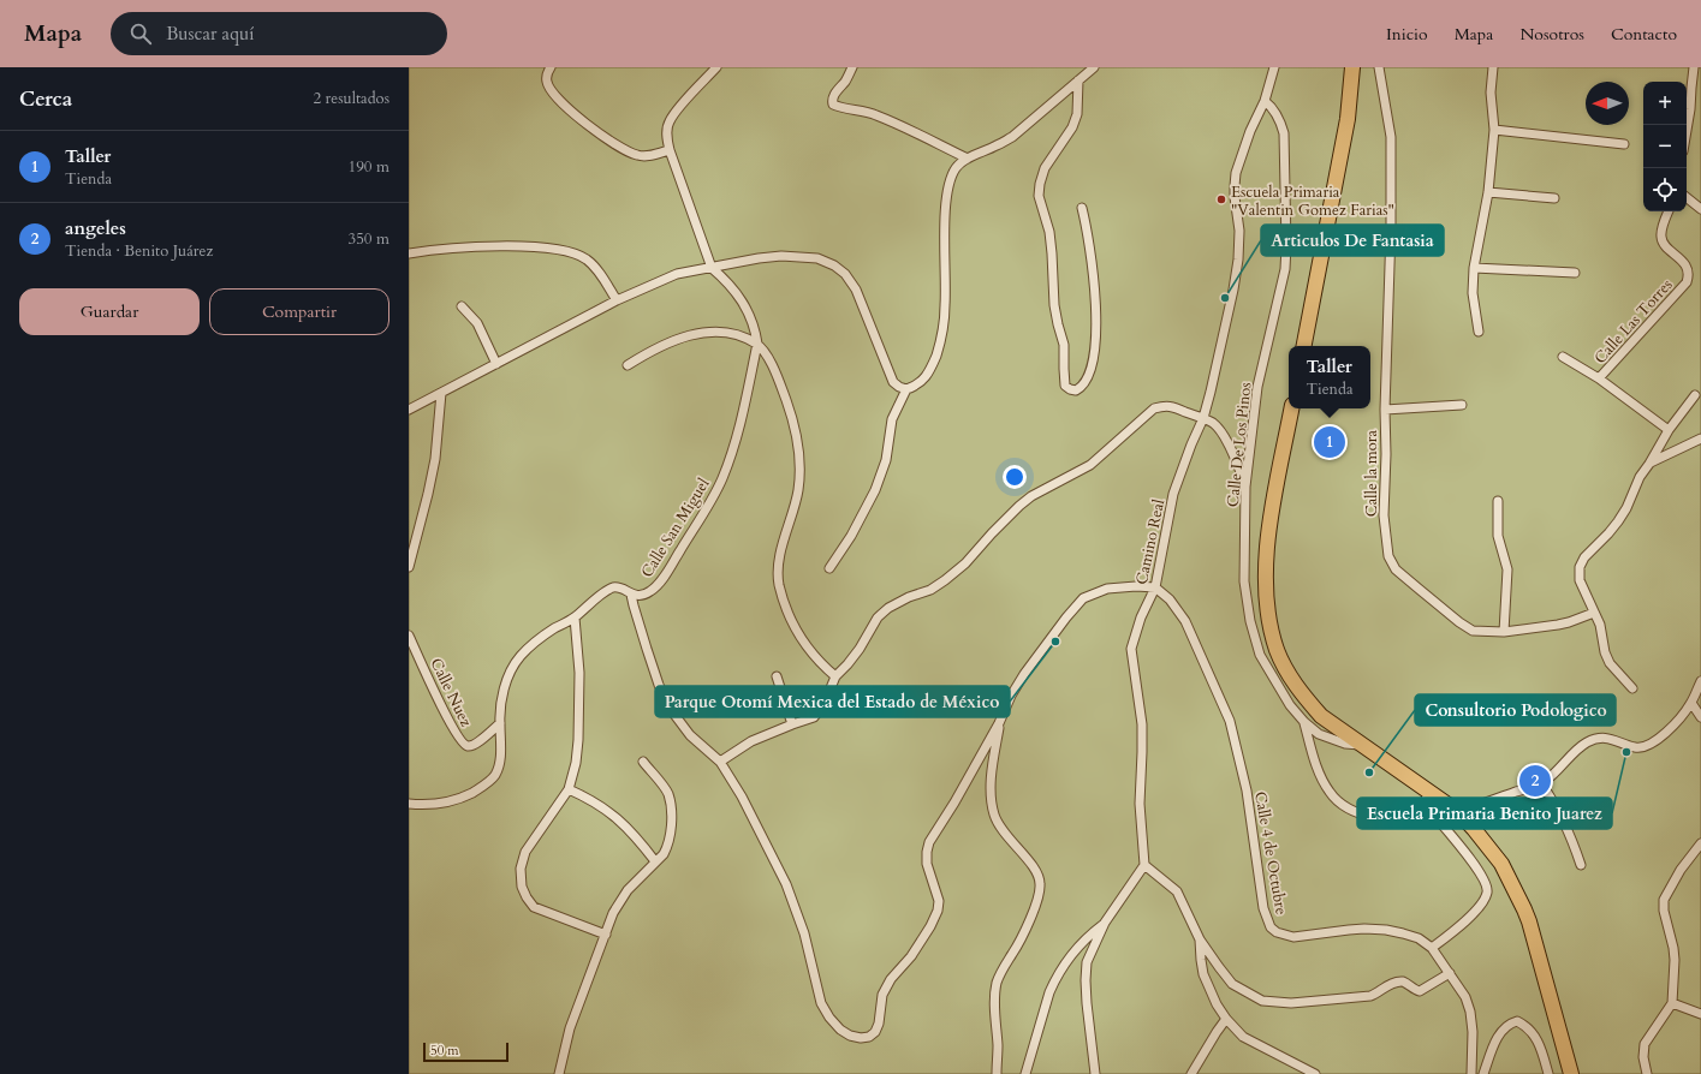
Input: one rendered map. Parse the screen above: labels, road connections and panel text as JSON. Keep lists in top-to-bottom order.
{
  "streets": {
    "street": [
      "Calle Las Torres",
      "Calle De Los Pinos",
      "Calle la mora",
      "Calle San Miguel",
      "Camino Real",
      "Calle Nuez",
      "Calle 4 de Octubre"
    ]
  },
  "crossings": [
    ["Calle De Los Pinos", "Camino Real"],
    ["Calle San Miguel", "Calle Nuez"],
    ["Camino Real", "Calle 4 de Octubre"]
  ],
  "places": [
    "Escuela Primaria \"Valentin Gomez Farias\"",
    "Articulos De Fantasia",
    "Parque Otomí Mexica del Estado de México",
    "Escuela Primaria Benito Juarez",
    "Consultorio Podologico"
  ],
  "scale_bar": "50 m",
  "north": "left",
  "page": {
    "header": "Mapa",
    "search": "Buscar aquí",
    "nav": [
      "Inicio",
      "Mapa",
      "Nosotros",
      "Contacto"
    ],
    "heading": ["Cerca", "2 resultados"],
    "map_buttons": ["+", "−"],
    "list": [
      {
        "mark": "1",
        "name": "Taller",
        "note": "Tienda",
        "value": "190 m"
      },
      {
        "mark": "2",
        "name": "angeles",
        "note": "Tienda · Benito Juárez",
        "value": "350 m"
      }
    ],
    "buttons": ["Guardar", "Compartir"],
    "popup": ["Taller", "Tienda"],
    "pins": ["1", "2"],
    "scale": "50 m"
  }
}
